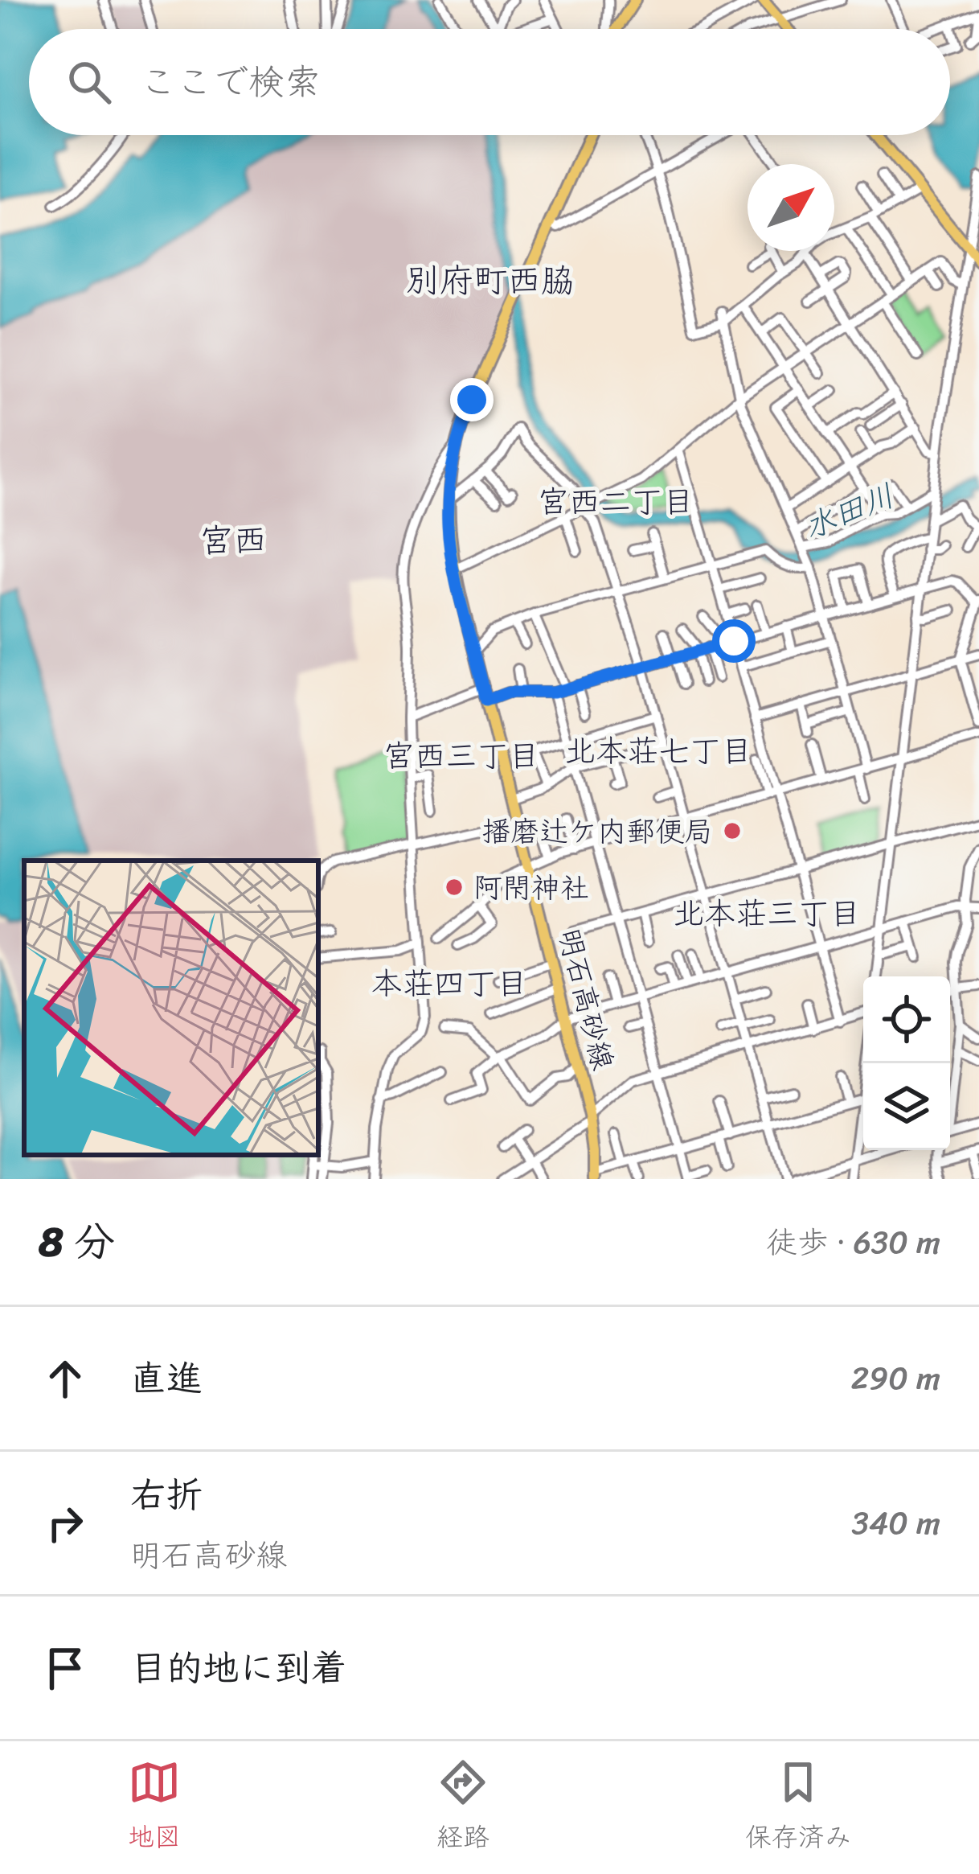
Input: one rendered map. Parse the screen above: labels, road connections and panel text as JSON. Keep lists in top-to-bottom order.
{
  "streets": {
    "main road": ["明石高砂線"]
  },
  "districts": [
    "別府町西脇",
    "宮西二丁目",
    "宮西",
    "北本荘七丁目",
    "宮西三丁目",
    "北本荘三丁目",
    "本荘四丁目"
  ],
  "water": ["水田川"],
  "places": ["播磨辻ケ内郵便局", "阿閇神社"],
  "north": "top right",
  "page": {
    "search": "ここで検索",
    "heading": ["8 分", "徒歩 · 630 m"],
    "list": [
      ["直進", "290 m"],
      ["右折", "明石高砂線", "340 m"],
      "目的地に到着"
    ],
    "nav": ["地図", "経路", "保存済み"]
  }
}
